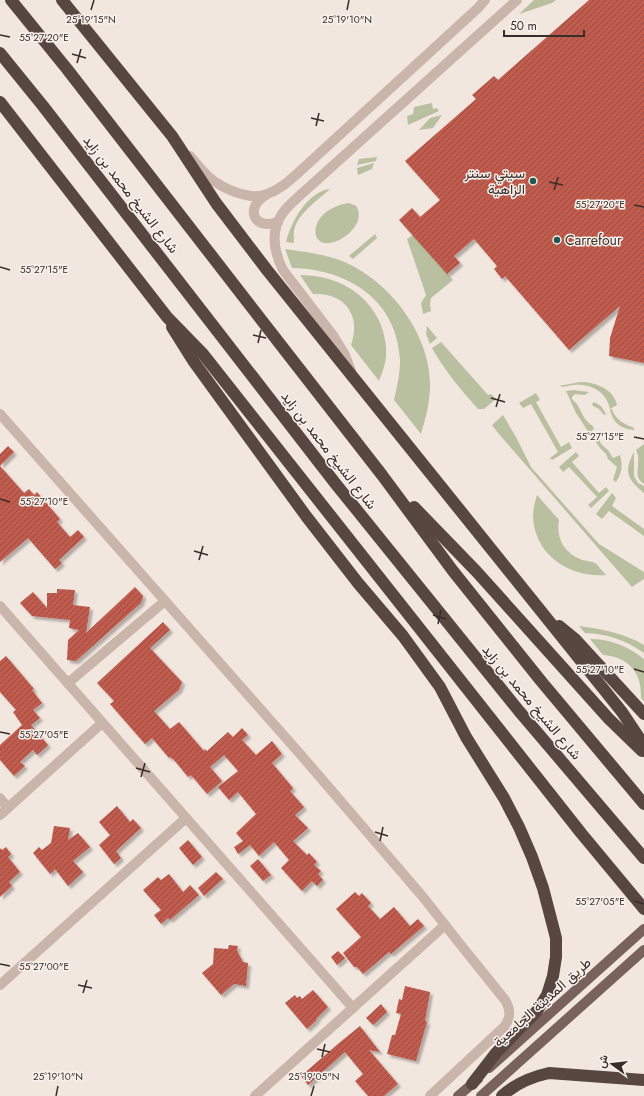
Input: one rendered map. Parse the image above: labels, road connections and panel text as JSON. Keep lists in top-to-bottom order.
{
  "streets": {
    "highway": ["شارع الشيخ محمد بن زايد"],
    "main road": ["طريق المدينة الجامعية"]
  },
  "places": ["سيتي سنتر الزاهية", "Carrefour"],
  "scale_bar": "50 m",
  "north": "left",
  "coordinates": [
    "25°19'15\"N",
    "25°19'10\"N",
    "55°27'20\"E",
    "55°27'15\"E",
    "55°27'10\"E",
    "55°27'05\"E",
    "55°27'00\"E",
    "25°19'05\"N"
  ]
}
